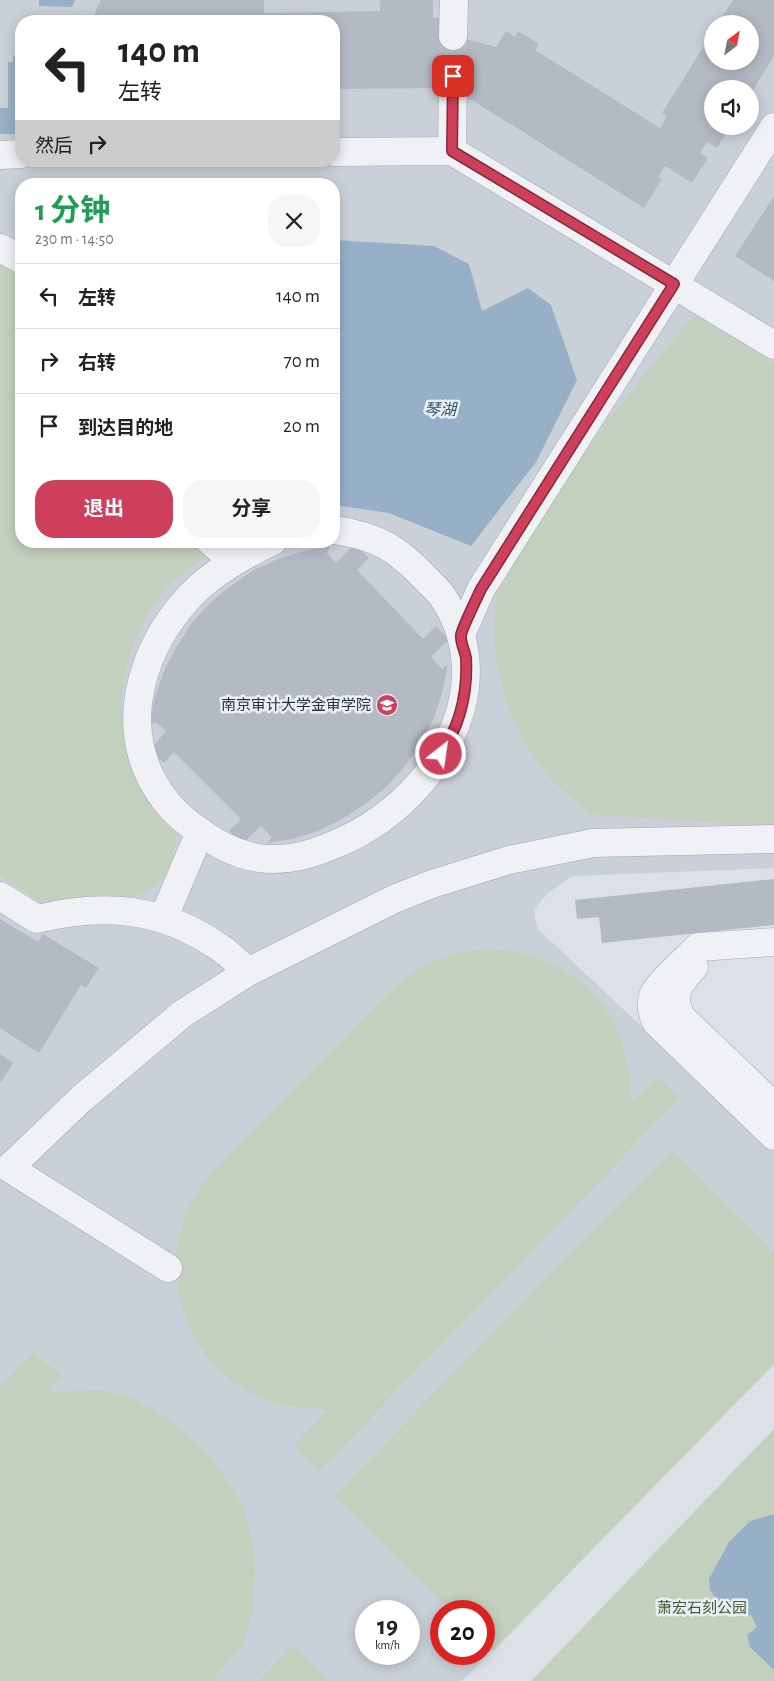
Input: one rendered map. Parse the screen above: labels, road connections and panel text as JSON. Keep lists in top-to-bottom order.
{
  "water": ["琴湖"],
  "parks": ["萧宏石刻公园"],
  "places": {
    "school or university": ["南京审计大学金审学院"]
  },
  "north": "top right",
  "page": {
    "turn": ["140 m", "左转"],
    "then": "然后",
    "heading": ["1 分钟", "230 m · 14:50"],
    "list": [
      {
        "name": "左转",
        "value": "140 m"
      },
      {
        "name": "右转",
        "value": "70 m"
      },
      {
        "name": "到达目的地",
        "value": "20 m"
      }
    ],
    "buttons": ["退出", "分享"],
    "speed": "19 km/h",
    "limit": "20"
  }
}
